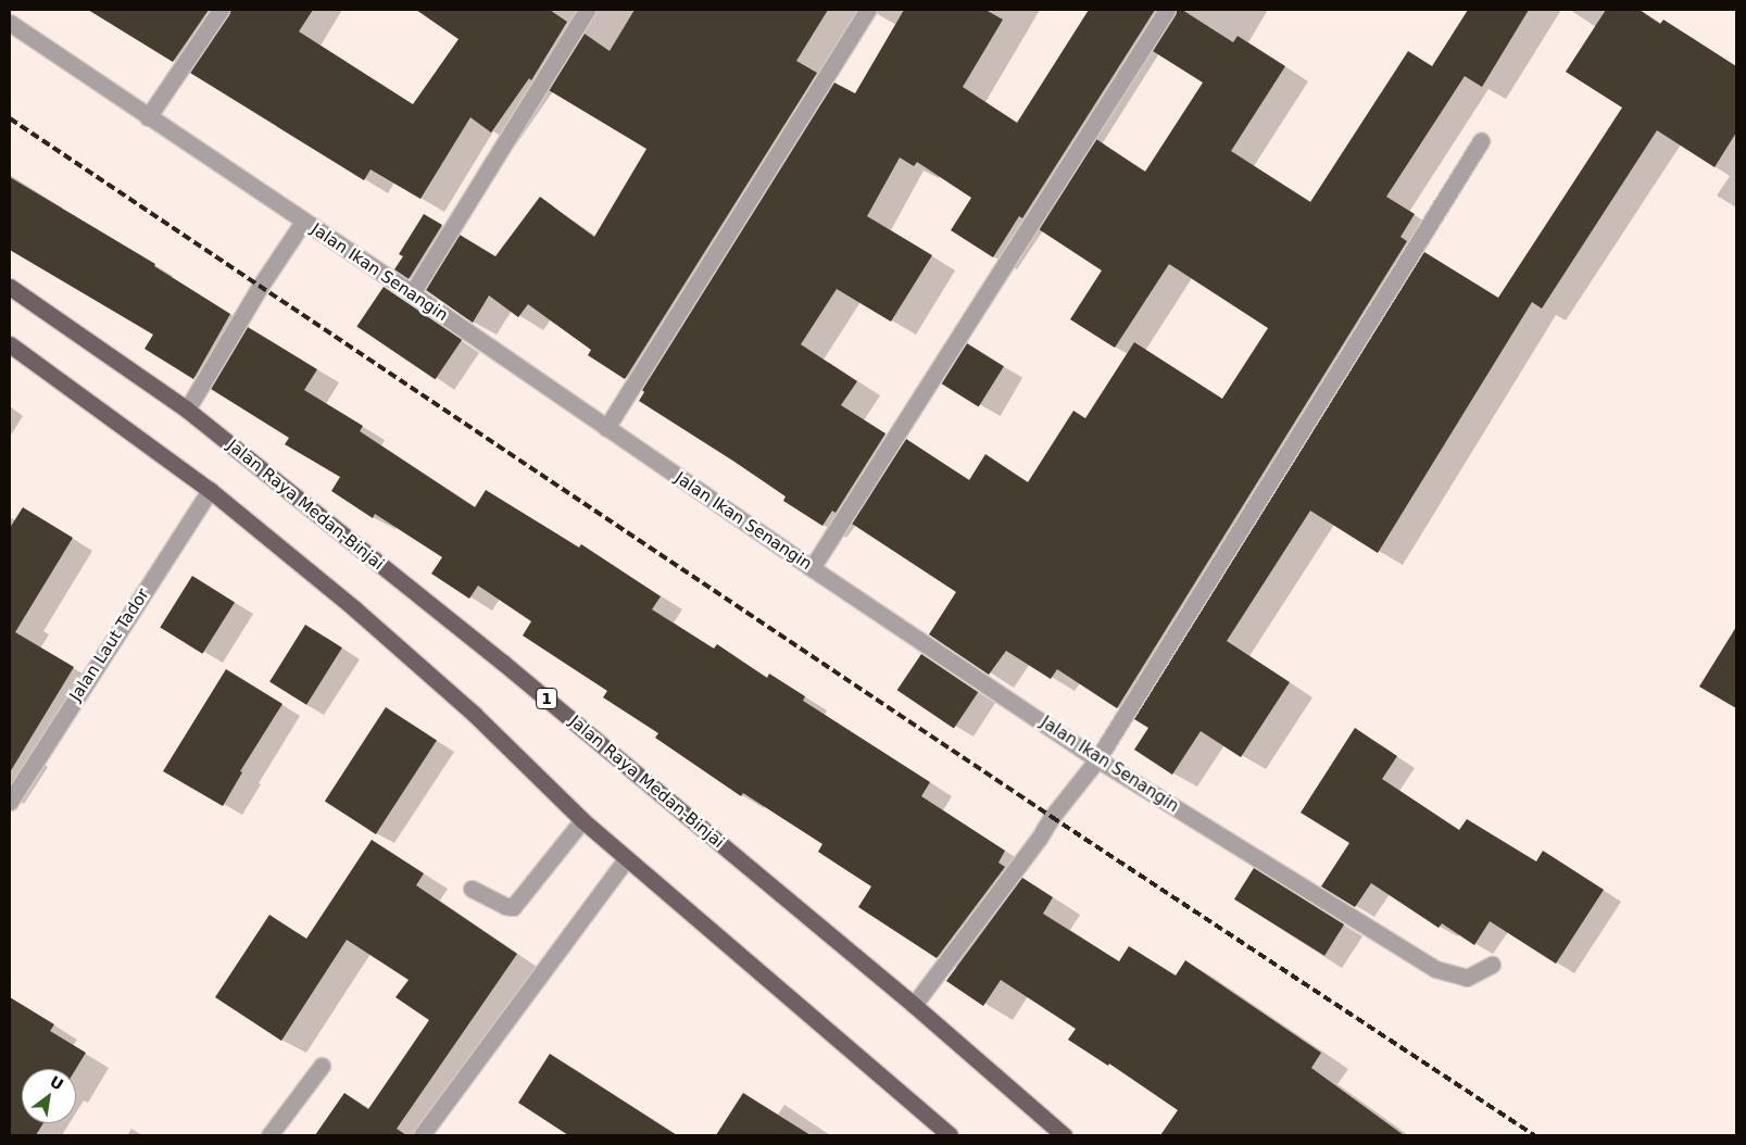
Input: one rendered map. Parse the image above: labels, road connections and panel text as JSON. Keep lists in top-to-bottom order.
{
  "streets": {
    "main road": ["Jalan Raya Medan-Binjai", "1"],
    "street": ["Jalan Ikan Senangin", "Jalan Laut Tador"]
  },
  "north": "top right"
}
